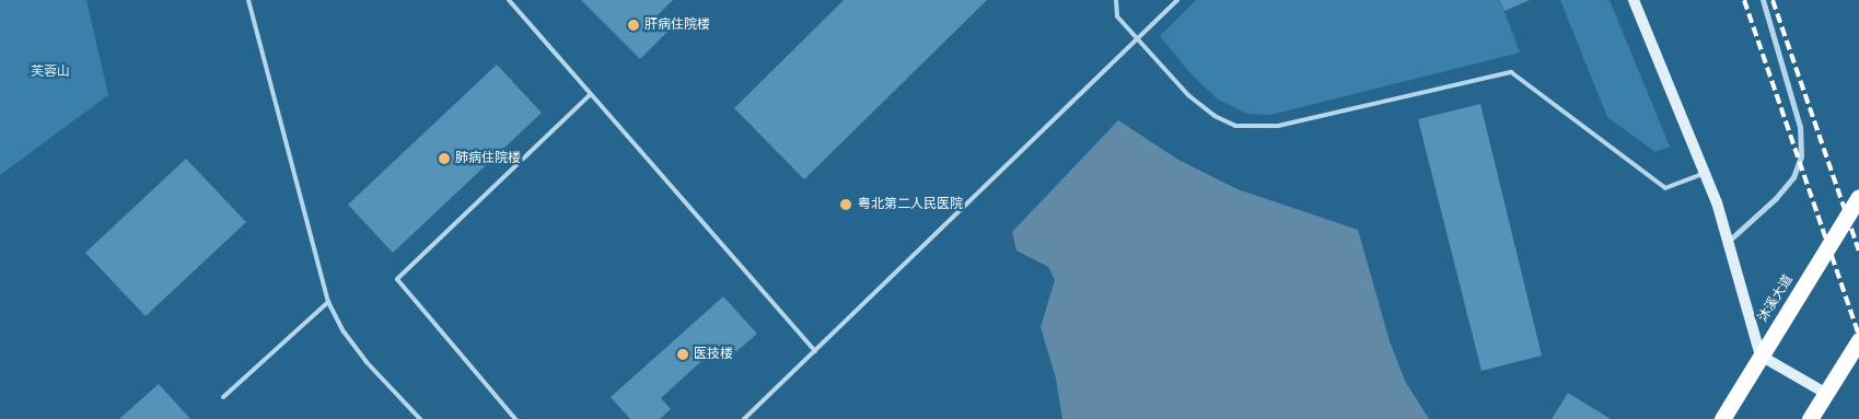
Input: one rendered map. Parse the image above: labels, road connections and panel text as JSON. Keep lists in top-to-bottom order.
{
  "streets": {
    "highway": ["沐溪大道"]
  },
  "parks": ["芙蓉山"],
  "places": [
    "肝病住院楼",
    "肺病住院楼",
    "粤北第二人民医院",
    "医技楼"
  ]
}
